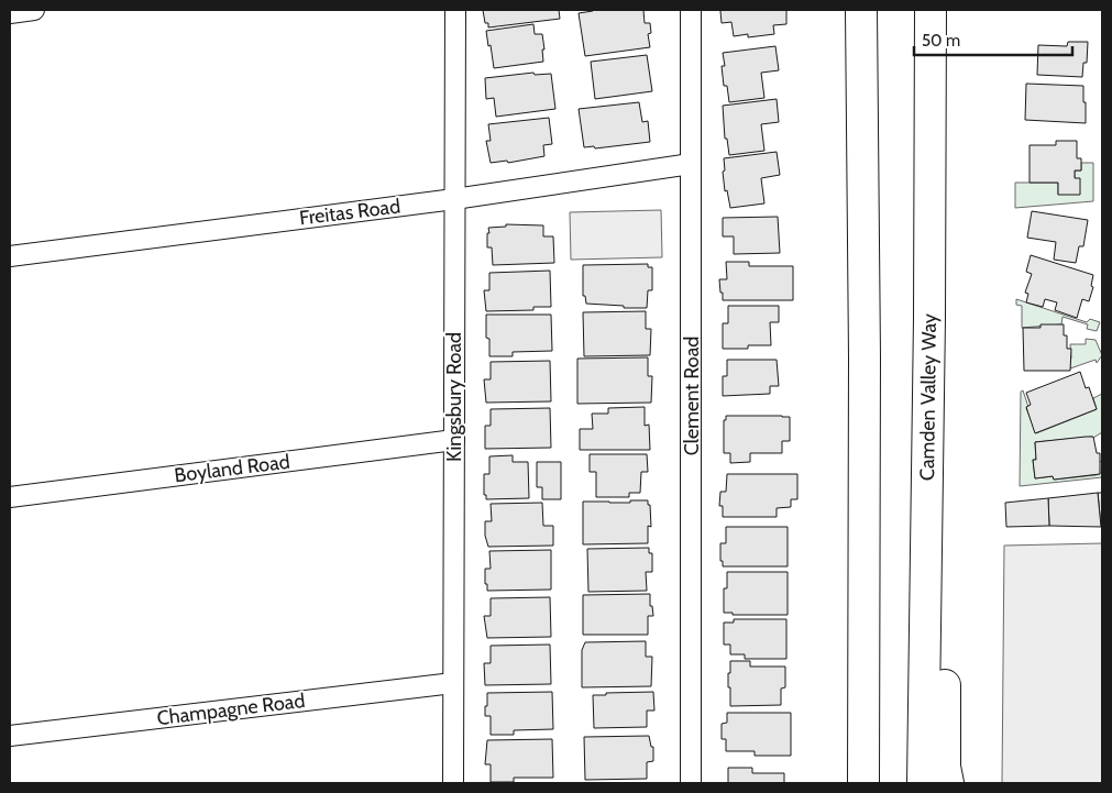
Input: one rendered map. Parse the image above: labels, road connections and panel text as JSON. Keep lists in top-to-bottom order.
{
  "streets": {
    "main road": ["Camden Valley Way"],
    "street": [
      "Freitas Road",
      "Clement Road",
      "Kingsbury Road",
      "Boyland Road",
      "Champagne Road"
    ]
  },
  "crossings": [
    ["Freitas Road", "Clement Road"],
    ["Freitas Road", "Kingsbury Road"],
    ["Kingsbury Road", "Boyland Road"],
    ["Kingsbury Road", "Champagne Road"]
  ],
  "scale_bar": "50 m"
}
